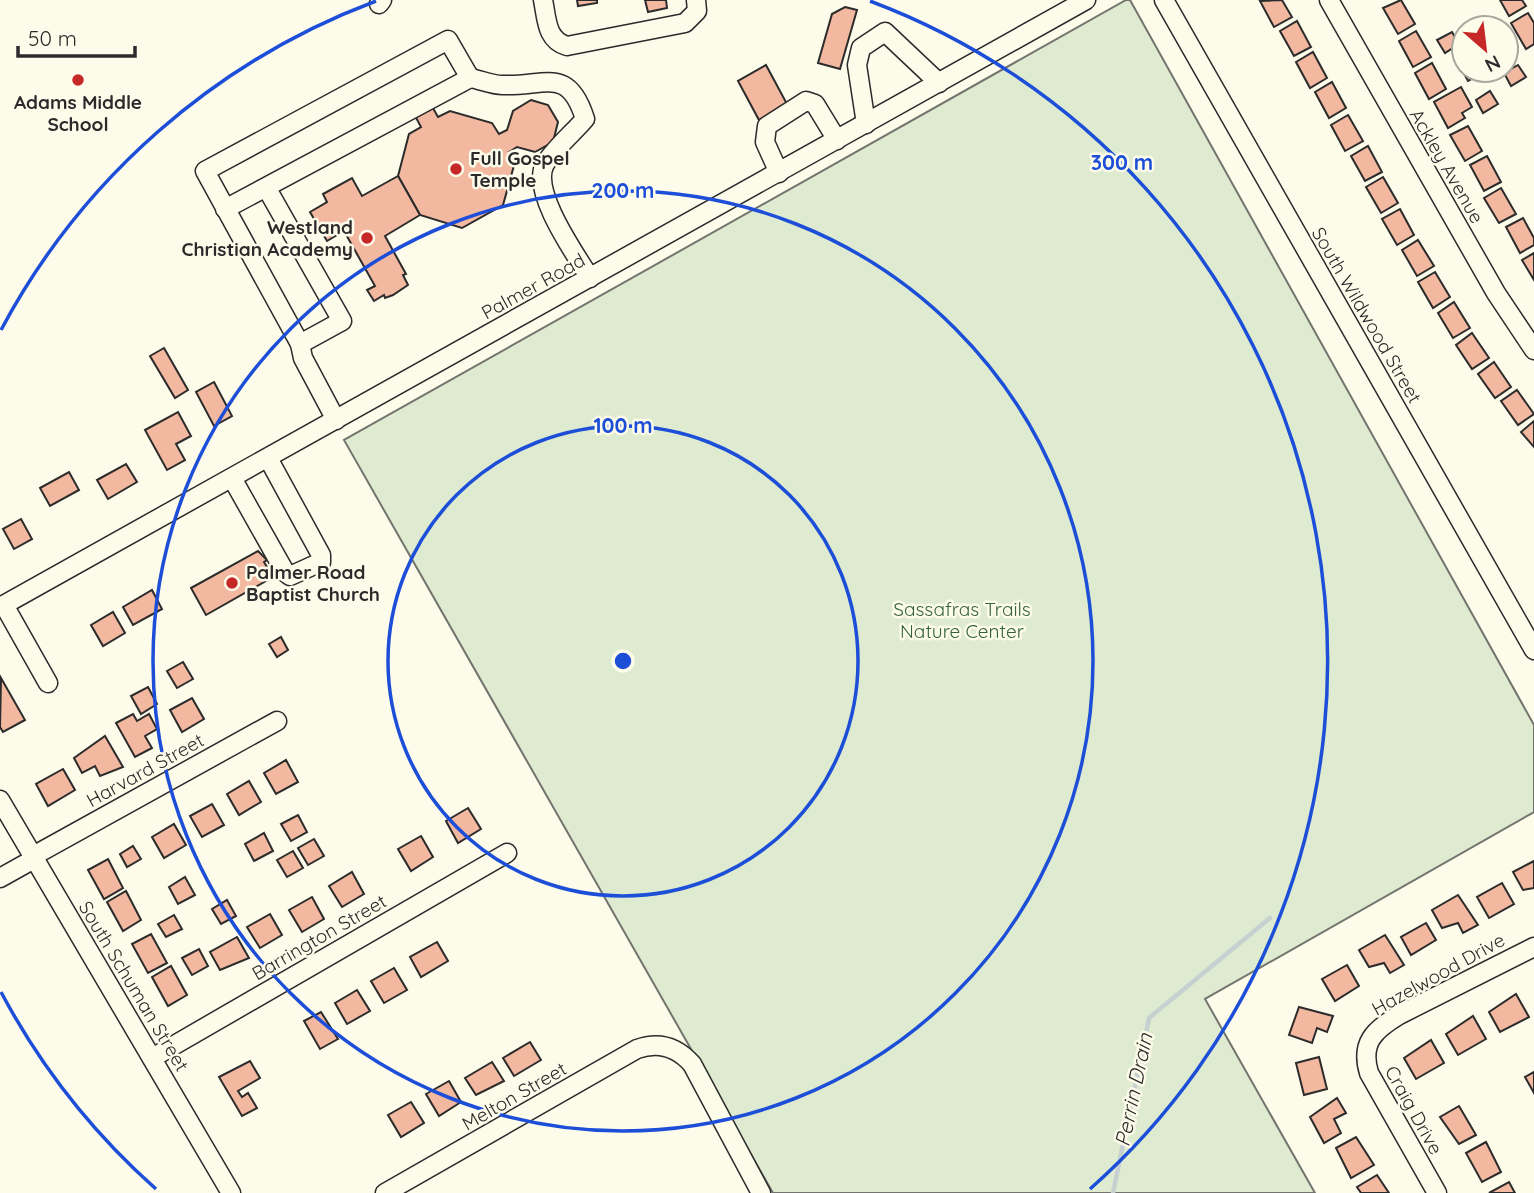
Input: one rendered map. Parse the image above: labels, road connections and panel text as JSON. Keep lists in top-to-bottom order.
{
  "streets": {
    "street": [
      "Ackley Avenue",
      "Palmer Road",
      "South Wildwood Street",
      "Harvard Street",
      "Barrington Street",
      "Hazelwood Drive",
      "South Schuman Street",
      "Melton Street",
      "Craig Drive"
    ]
  },
  "crossings": [
    ["Harvard Street", "South Schuman Street"],
    ["Barrington Street", "South Schuman Street"],
    ["Hazelwood Drive", "Craig Drive"]
  ],
  "water": ["Perrin Drain"],
  "parks": ["Sassafras Trails Nature Center"],
  "places": [
    "Adams Middle School",
    "Full Gospel Temple",
    "Westland Christian Academy",
    "Palmer Road Baptist Church"
  ],
  "scale_bar": "50 m",
  "north": "bottom right",
  "rings": ["300 m", "200 m", "100 m"]
}
